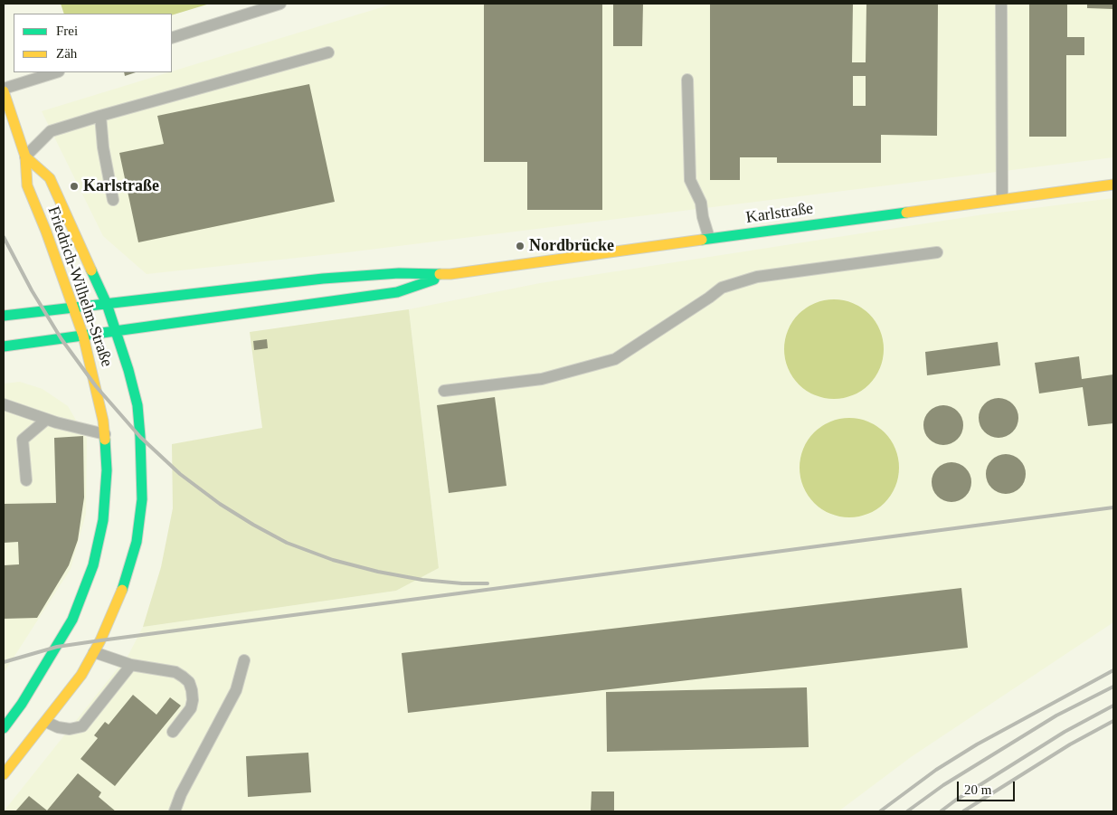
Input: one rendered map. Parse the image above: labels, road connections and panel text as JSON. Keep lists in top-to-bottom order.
{
  "streets": {
    "street": ["Karlstraße", "Friedrich-Wilhelm-Straße"]
  },
  "crossings": [
    ["Karlstraße", "Friedrich-Wilhelm-Straße"]
  ],
  "places": ["Karlstraße", "Nordbrücke"],
  "legend": ["Frei", "Zäh"],
  "scale_bar": "20 m"
}
